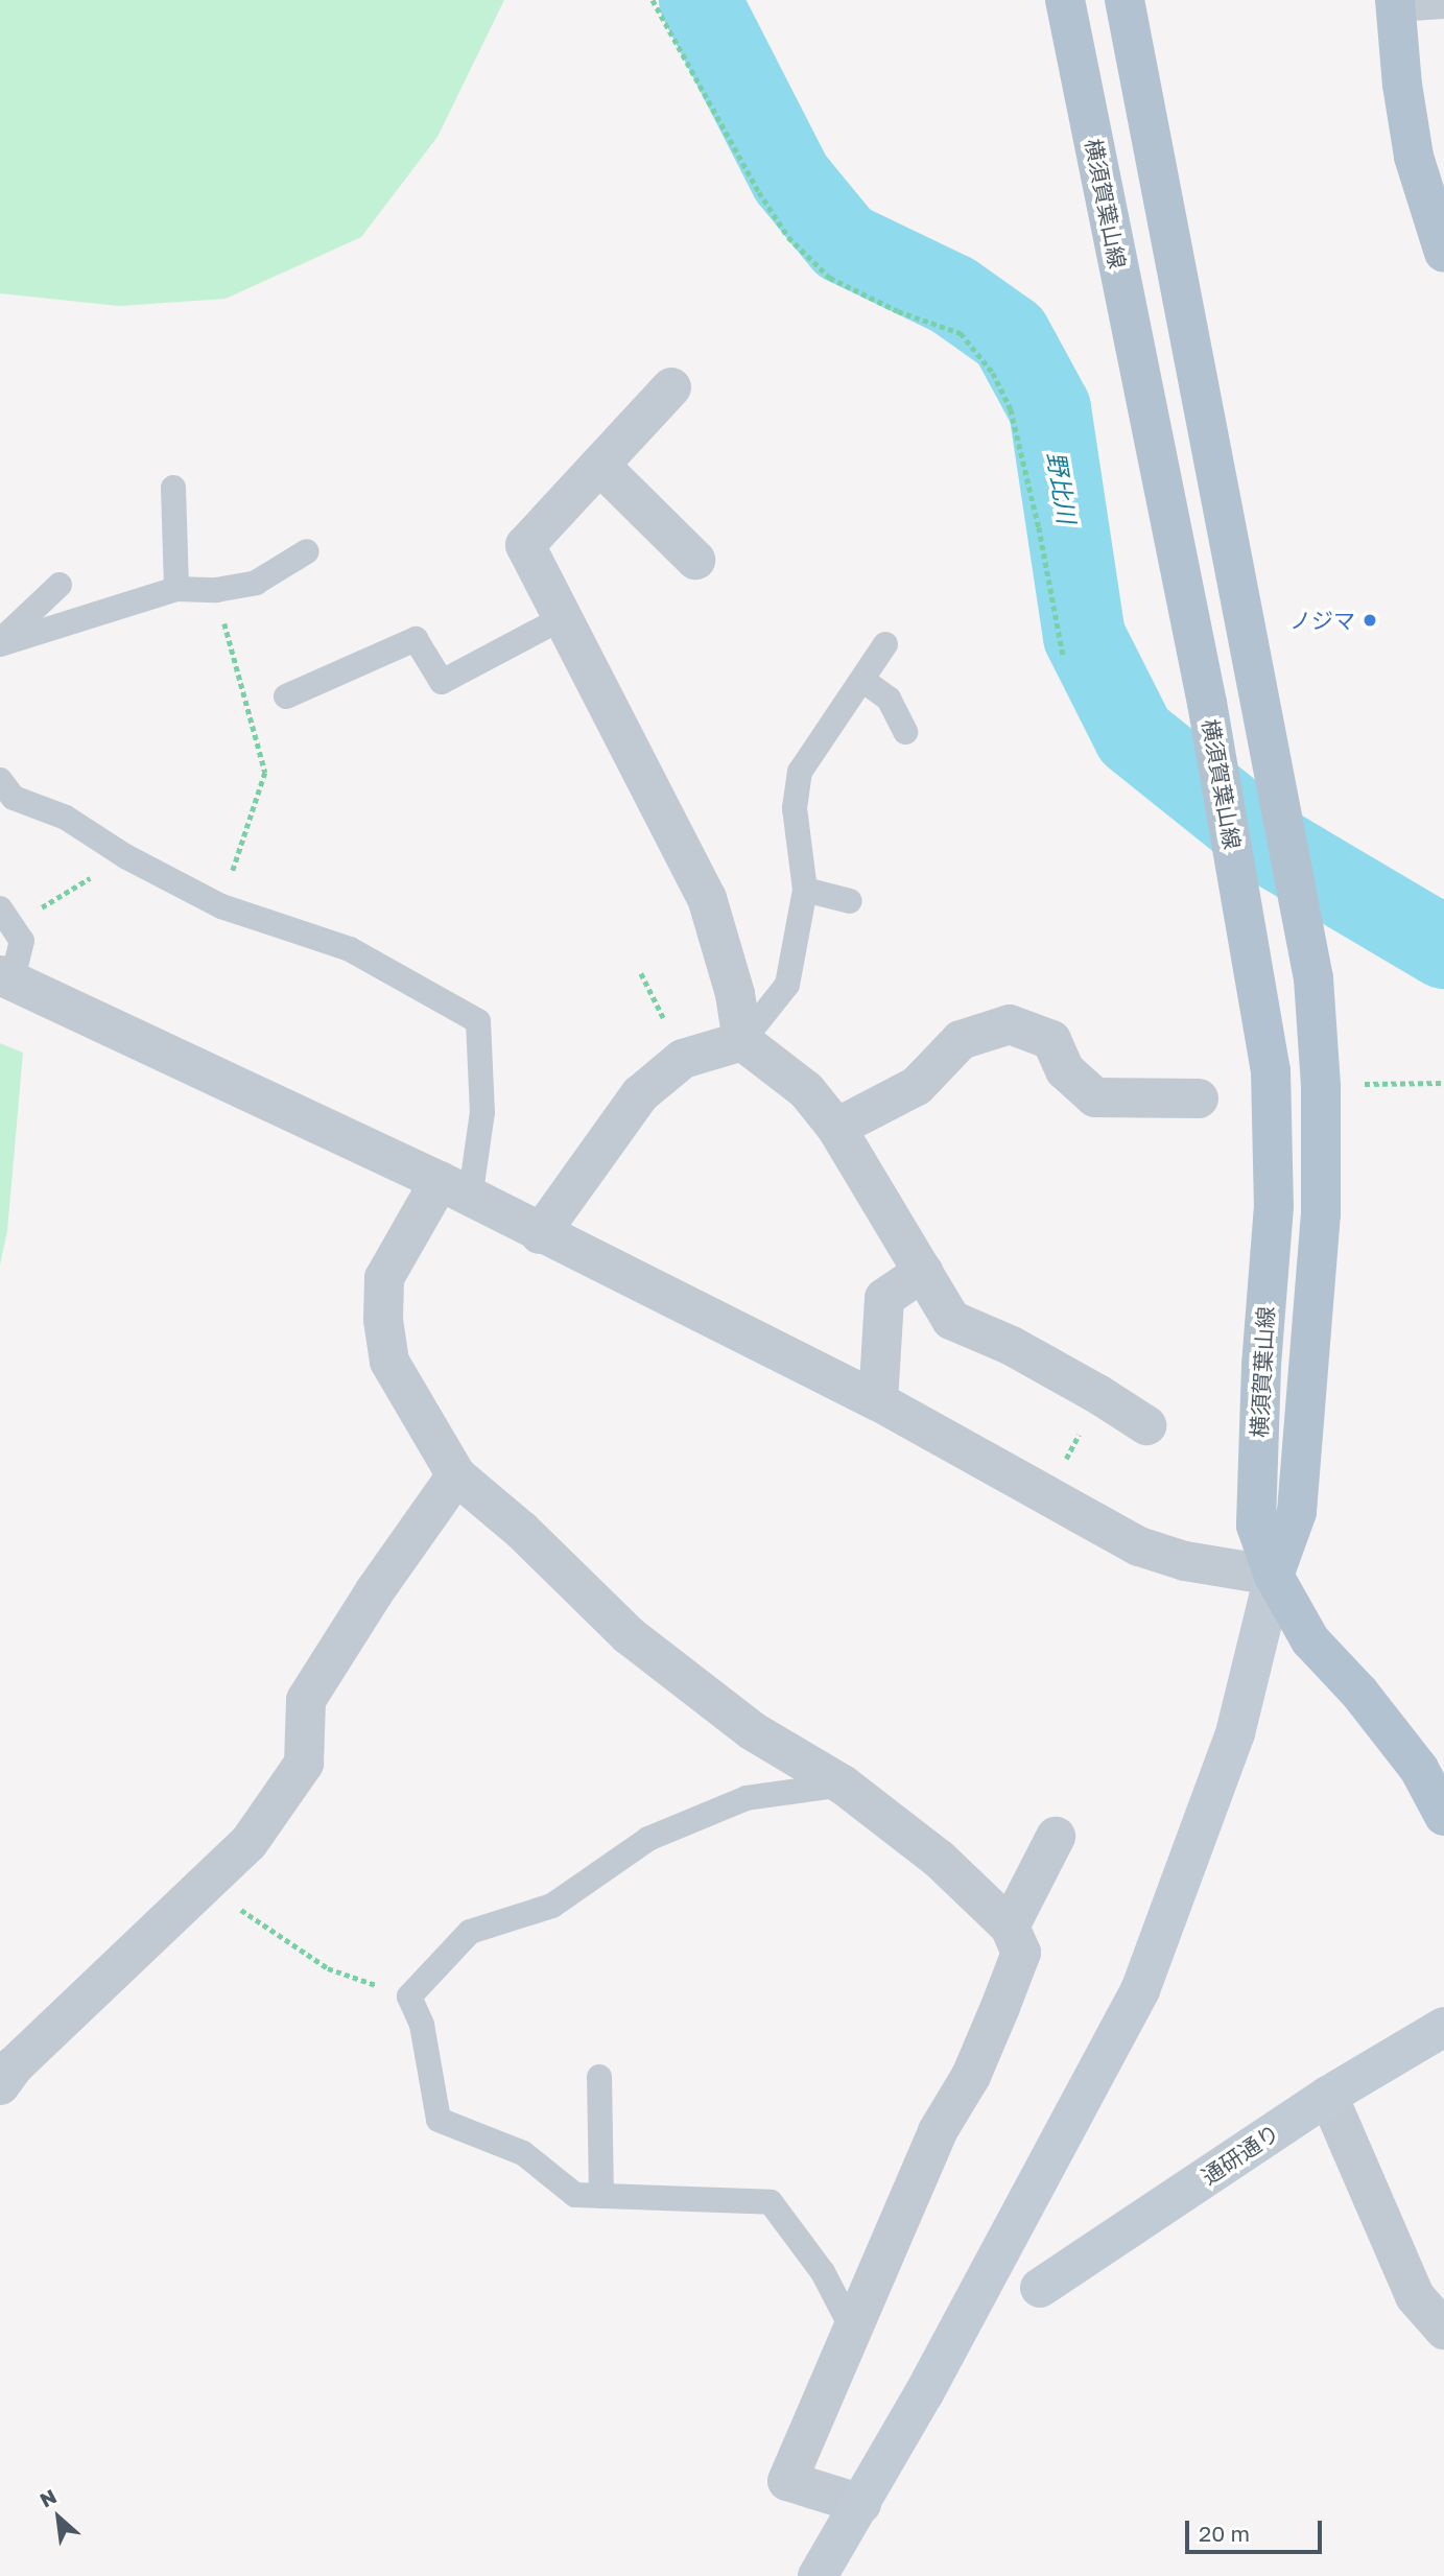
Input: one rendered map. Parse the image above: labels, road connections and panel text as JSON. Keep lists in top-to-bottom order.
{
  "streets": {
    "main road": ["横須賀葉山線"],
    "street": ["通研通り"]
  },
  "water": ["野比川"],
  "places": ["ノジマ"],
  "scale_bar": "20 m",
  "north": "top left"
}
